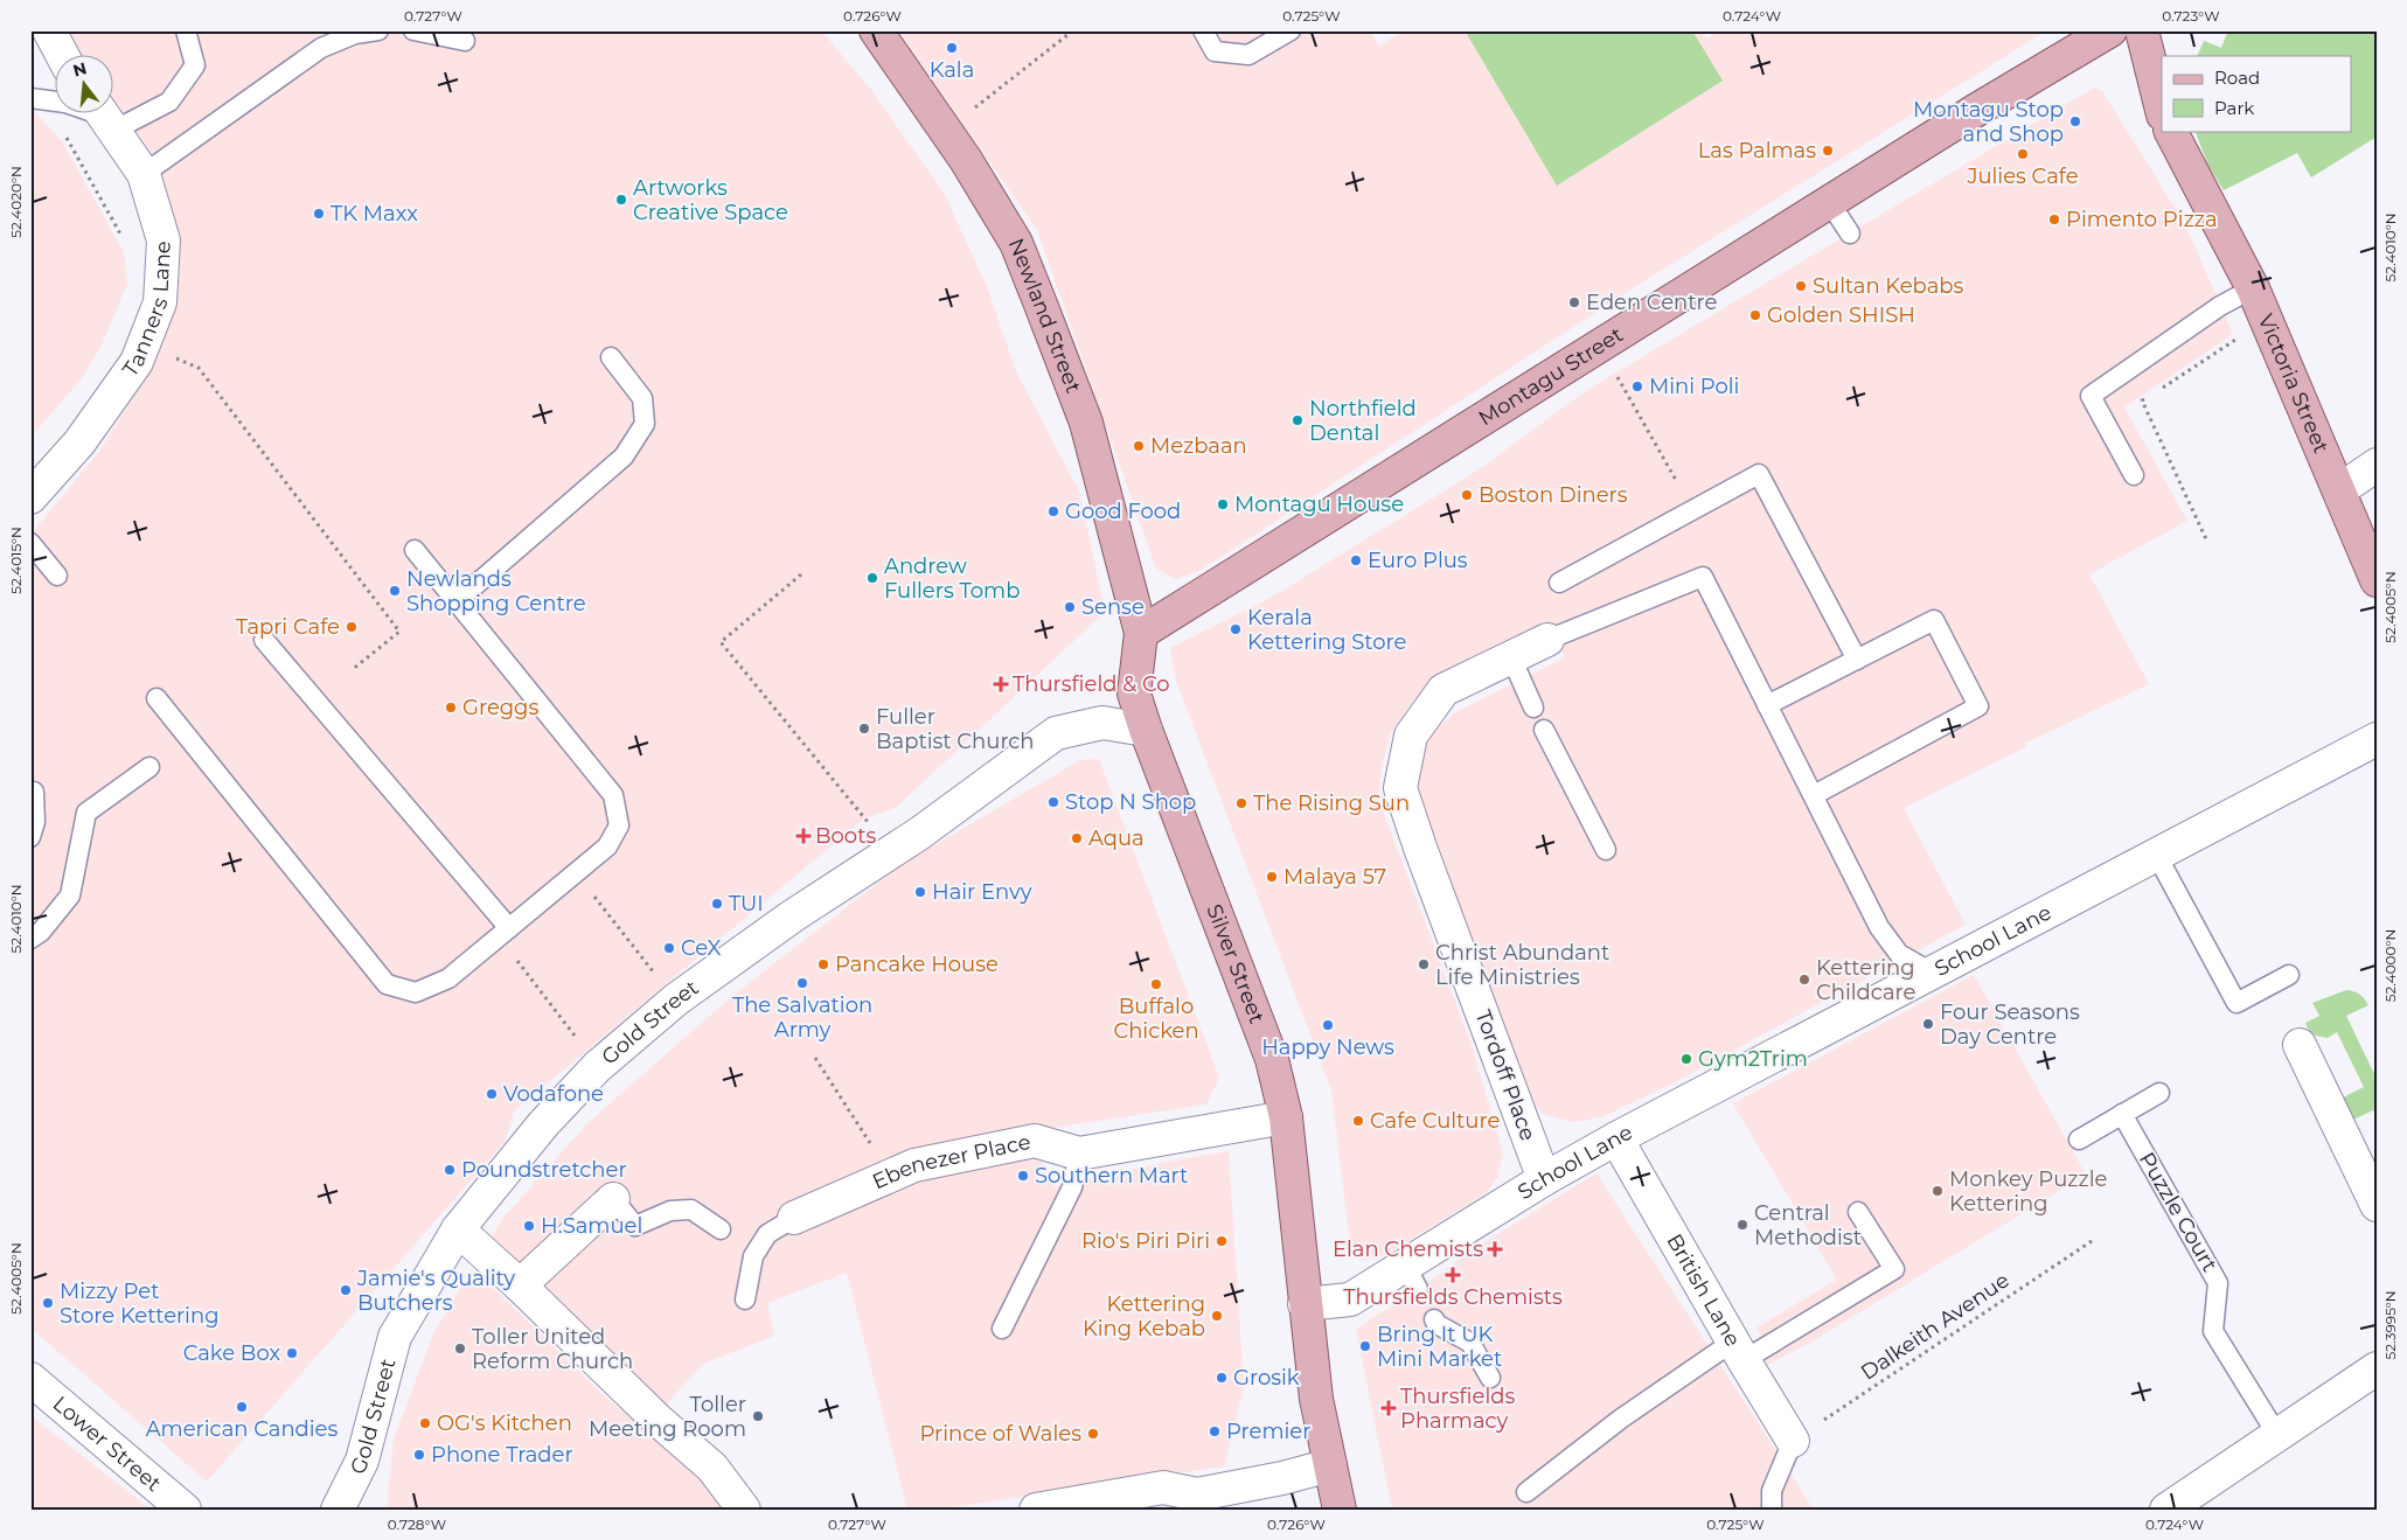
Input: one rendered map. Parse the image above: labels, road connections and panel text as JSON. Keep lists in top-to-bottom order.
{
  "streets": {
    "main road": [
      "Newland Street",
      "Montagu Street",
      "Victoria Street",
      "Silver Street"
    ],
    "street": [
      "Tanners Lane",
      "School Lane",
      "Gold Street",
      "Tordoff Place",
      "Ebenezer Place",
      "British Lane",
      "Lower Street"
    ],
    "lane": ["Puzzle Court"],
    "path": ["Dalkeith Avenue"]
  },
  "crossings": [
    ["Newland Street", "Montagu Street"],
    ["Newland Street", "Silver Street"],
    ["Montagu Street", "Silver Street"],
    ["School Lane", "Silver Street"],
    ["School Lane", "Tordoff Place"],
    ["School Lane", "British Lane"],
    ["Silver Street", "Gold Street"],
    ["Silver Street", "Ebenezer Place"],
    ["British Lane", "Dalkeith Avenue"]
  ],
  "places": {
    "other": [
      "Kala",
      "Montagu Stop and Shop",
      "Las Palmas",
      "Julies Cafe",
      "Artworks Creative Space",
      "TK Maxx",
      "Pimento Pizza",
      "Sultan Kebabs",
      "Eden Centre",
      "Golden SHISH",
      "Mini Poli",
      "Northfield Dental",
      "Mezbaan",
      "Boston Diners",
      "Montagu House",
      "Good Food",
      "Euro Plus",
      "Andrew Fullers Tomb",
      "Newlands Shopping Centre",
      "Sense",
      "Tapri Cafe",
      "Kerala Kettering Store",
      "Greggs",
      "Fuller Baptist Church",
      "Stop N Shop",
      "The Rising Sun",
      "Aqua",
      "Malaya 57",
      "Hair Envy",
      "TUI",
      "CeX",
      "Pancake House",
      "Christ Abundant Life Ministries",
      "Kettering Childcare",
      "The Salvation Army",
      "Buffalo Chicken",
      "Four Seasons Day Centre",
      "Happy News",
      "Gym2Trim",
      "Vodafone",
      "Cafe Culture",
      "Poundstretcher",
      "Southern Mart",
      "Monkey Puzzle Kettering",
      "Central Methodist",
      "H.Samuel",
      "Rio's Piri Piri",
      "Jamie's Quality Butchers",
      "Mizzy Pet Store Kettering",
      "Kettering King Kebab",
      "Bring It UK Mini Market",
      "Toller United Reform Church",
      "Cake Box",
      "Grosik",
      "American Candies",
      "Toller Meeting Room",
      "OG's Kitchen",
      "Premier",
      "Prince of Wales",
      "Phone Trader"
    ],
    "health": [
      "Thursfield & Co",
      "Boots",
      "Elan Chemists",
      "Thursfields Chemists",
      "Thursfields Pharmacy"
    ]
  },
  "legend": ["Road", "Park"],
  "north": "top",
  "coordinates": [
    "0.727°W",
    "0.726°W",
    "0.725°W",
    "0.724°W",
    "0.723°W",
    "52.4020°N",
    "52.4010°N",
    "52.4015°N",
    "52.4005°N",
    "52.4000°N",
    "52.3995°N",
    "0.728°W"
  ]
}
